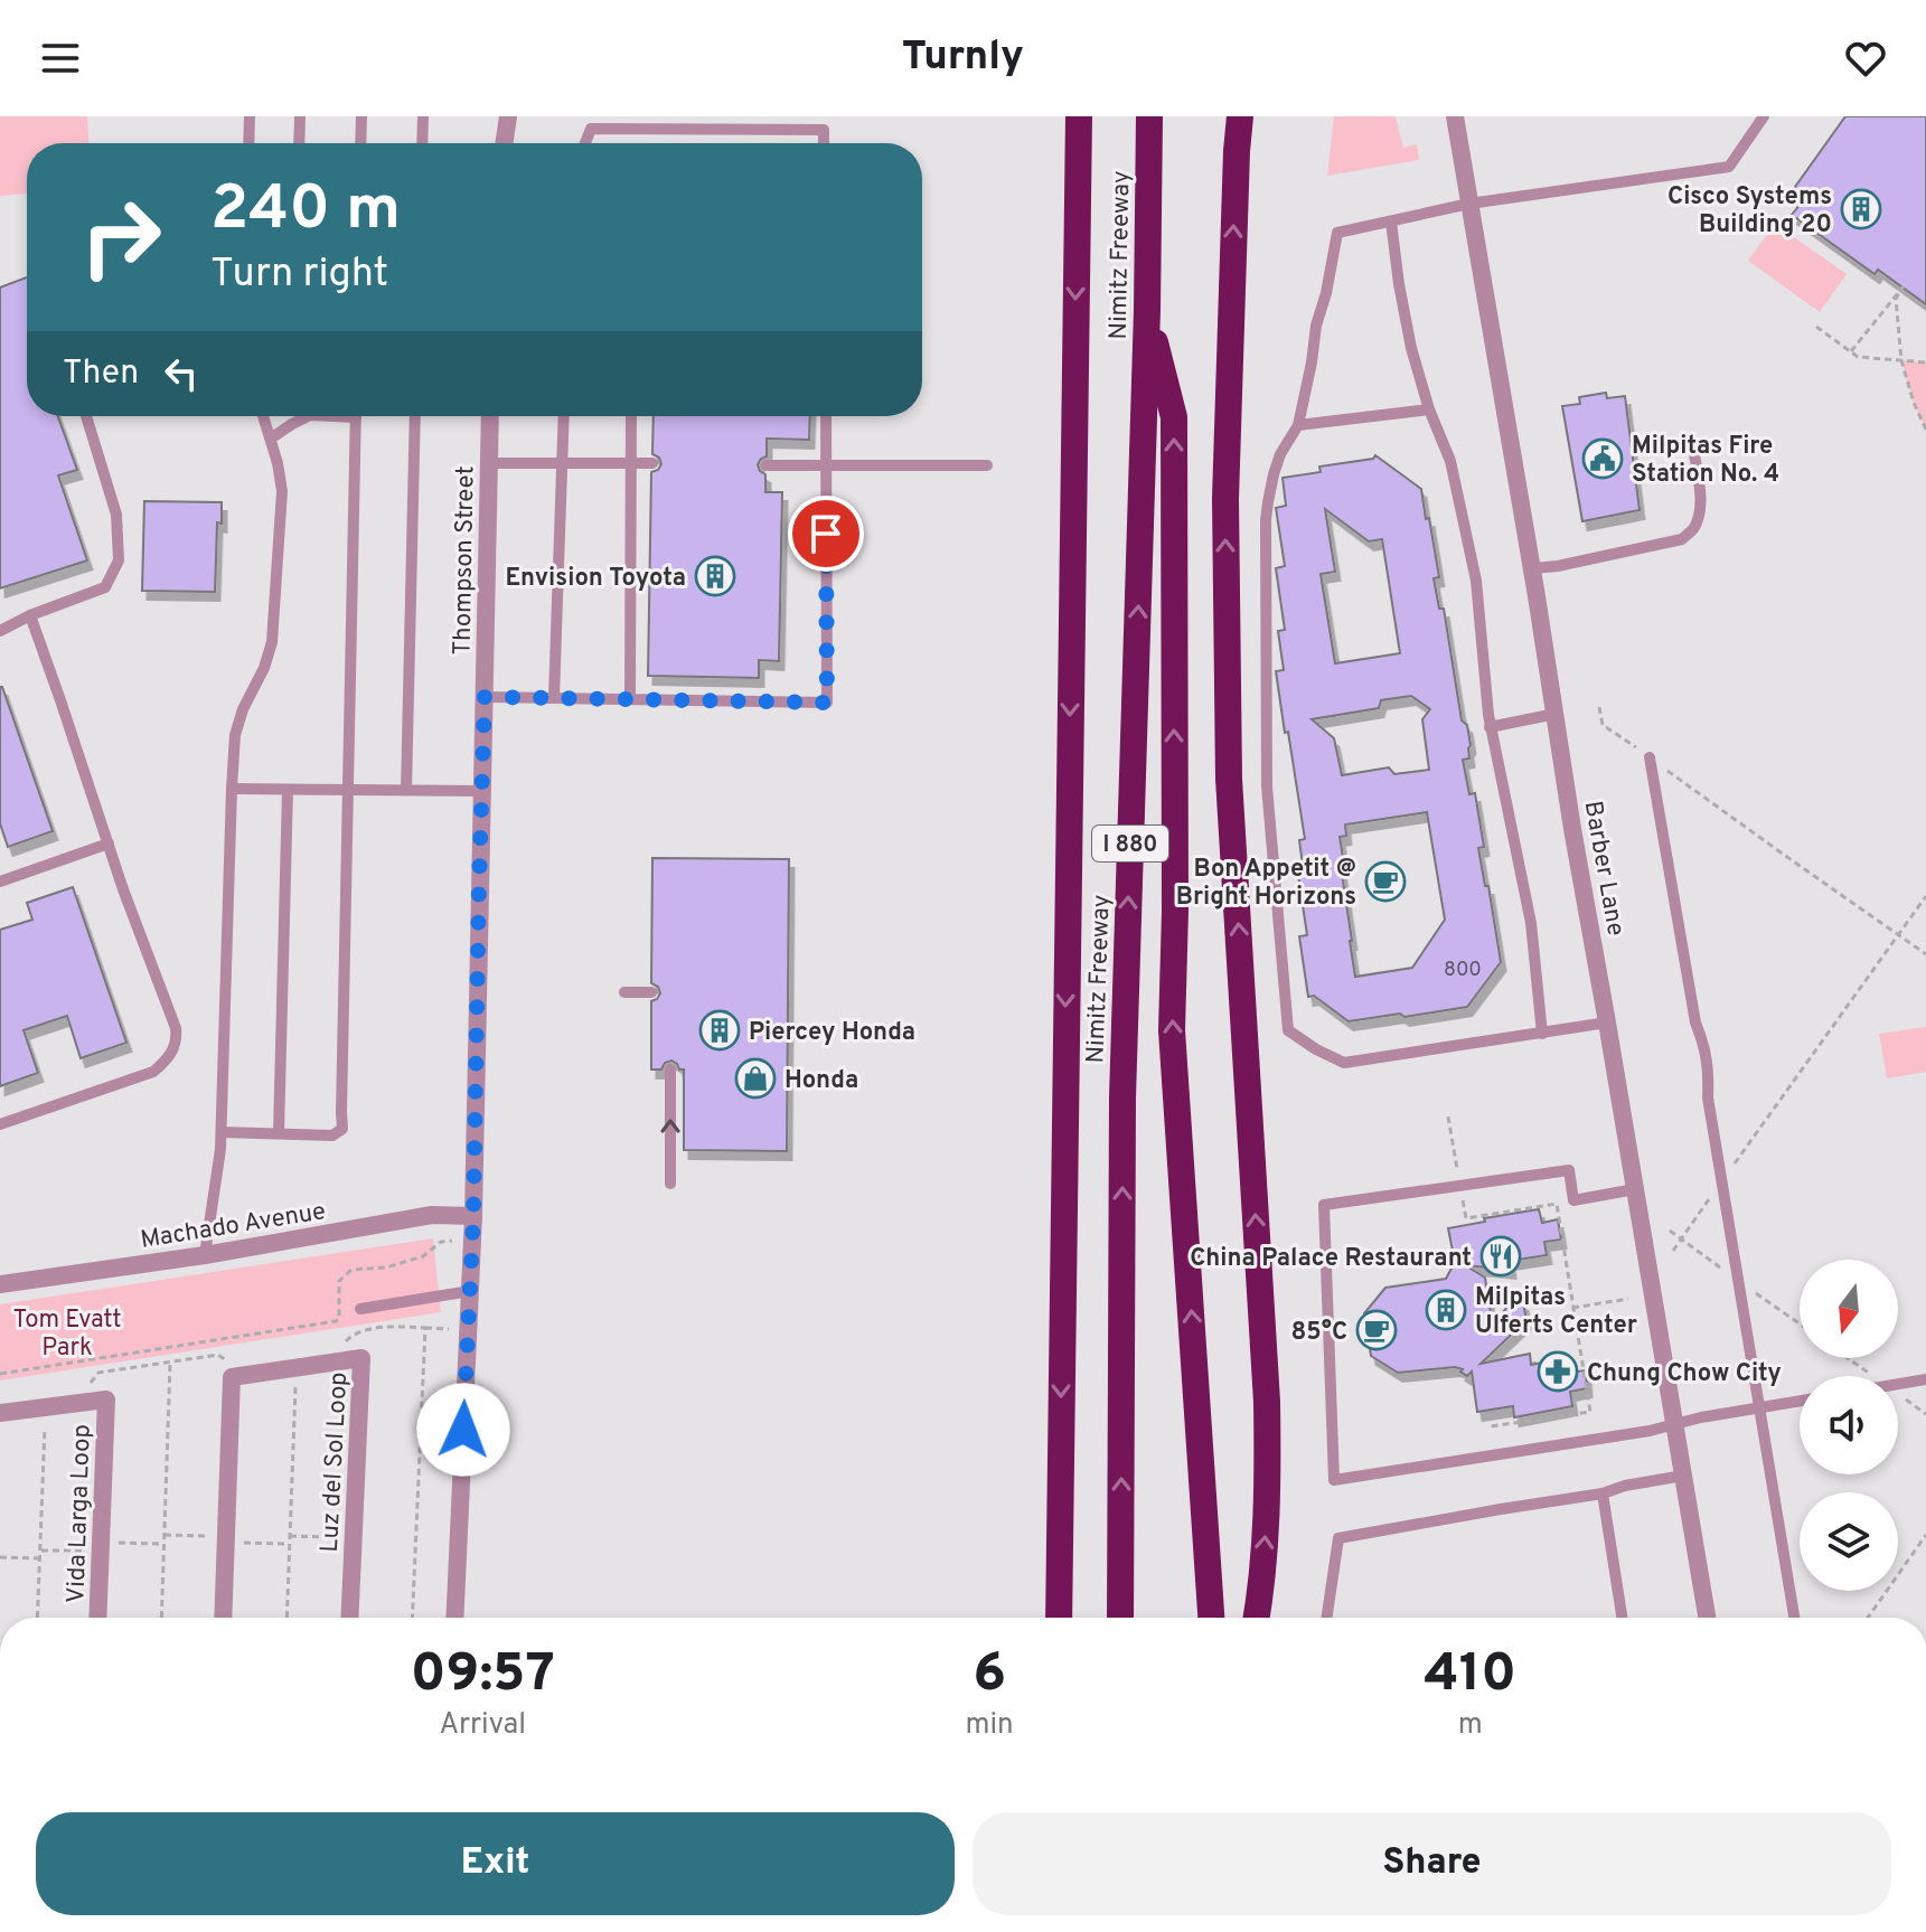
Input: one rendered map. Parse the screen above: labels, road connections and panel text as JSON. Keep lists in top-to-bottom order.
{
  "streets": {
    "highway": ["Nimitz Freeway", "I 880"],
    "street": [
      "Thompson Street",
      "Barber Lane",
      "Machado Avenue",
      "Luz del Sol Loop",
      "Vida Larga Loop"
    ]
  },
  "crossings": [
    ["Thompson Street", "Machado Avenue"]
  ],
  "parks": ["Tom Evatt Park"],
  "places": {
    "building": [
      "Cisco Systems Building 20",
      "Envision Toyota",
      "Piercey Honda",
      "Milpitas Ulferts Center"
    ],
    "public building": ["Milpitas Fire Station No. 4"],
    "cafe": ["Bon Appetit @ Bright Horizons", "85°C"],
    "shop": ["Honda"],
    "restaurant": ["China Palace Restaurant"],
    "pharmacy": ["Chung Chow City"]
  },
  "house_numbers": ["800"],
  "north": "bottom",
  "page": {
    "header": "Turnly",
    "turn": ["240 m", "Turn right"],
    "then": "Then",
    "eta": [
      "09:57",
      "Arrival",
      "6",
      "min",
      "410",
      "m"
    ],
    "buttons": ["Exit", "Share"]
  }
}
